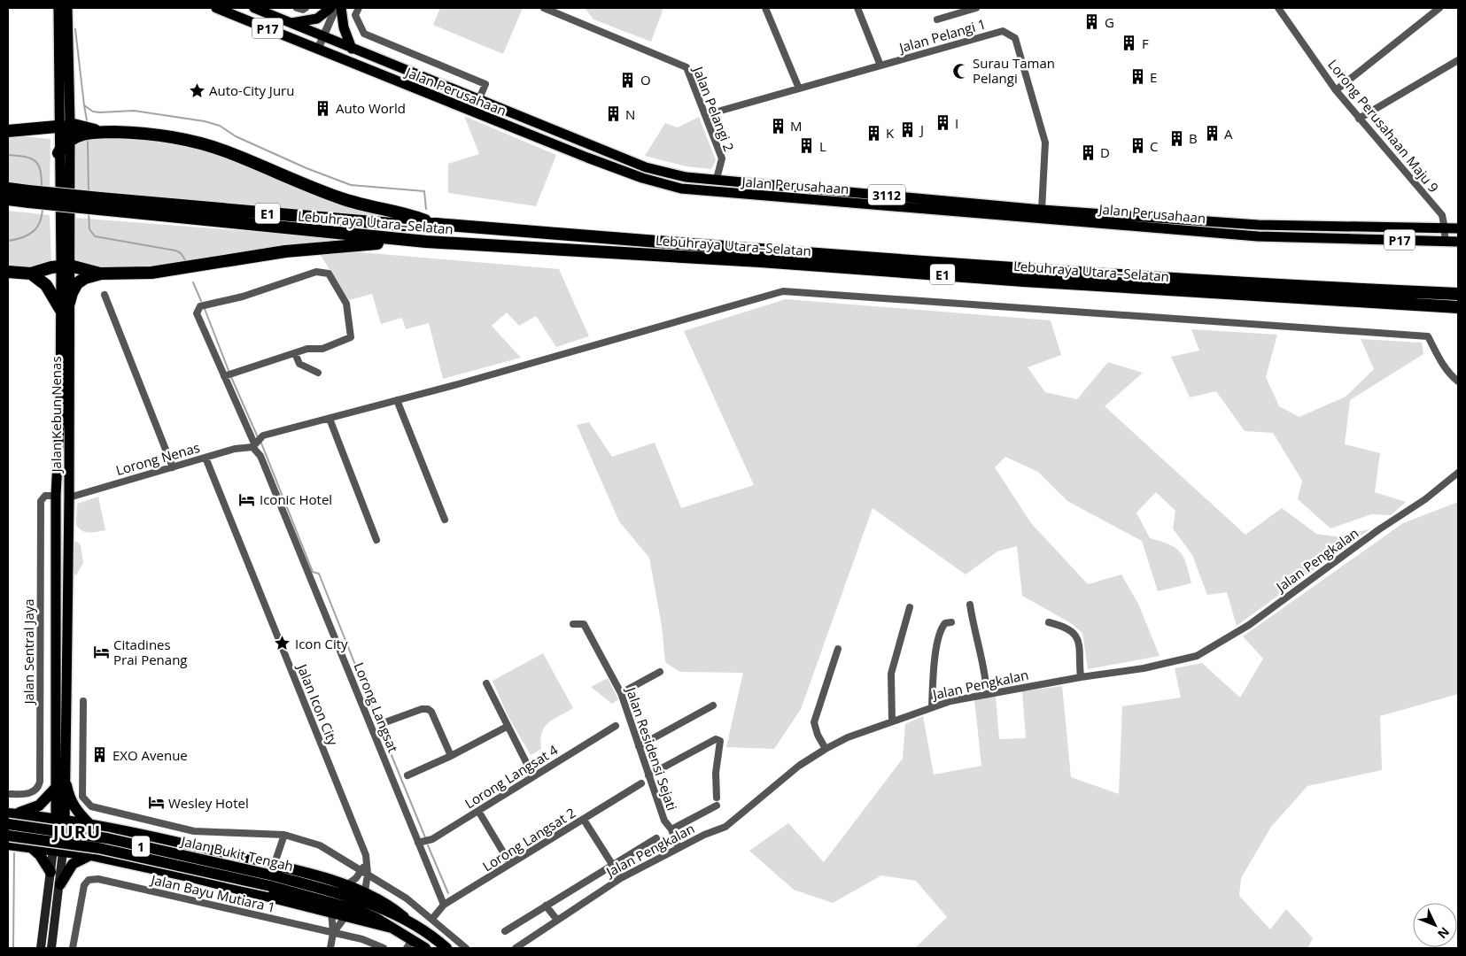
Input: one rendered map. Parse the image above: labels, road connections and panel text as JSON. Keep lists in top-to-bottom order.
{
  "streets": {
    "highway": [
      "E1",
      "Lebuhraya Utara–Selatan",
      "1",
      "Jalan Bukit Tengah"
    ],
    "main road": [
      "P17",
      "Jalan Perusahaan",
      "3112",
      "Jalan Kebun Nenas"
    ],
    "street": [
      "Jalan Pelangi 1",
      "Jalan Pelangi 2",
      "Lorong Perusahaan Maju 9",
      "Lorong Nenas",
      "Jalan Pengkalan",
      "Jalan Sentral Jaya",
      "Jalan Icon City",
      "Lorong Langsat",
      "Jalan Residensi Sejati",
      "Lorong Langsat 4",
      "Lorong Langsat 2",
      "Jalan Bayu Mutiara 1"
    ]
  },
  "crossings": [
    ["Jalan Pelangi 1", "Jalan Perusahaan"],
    ["Jalan Pelangi 1", "Jalan Pelangi 2"],
    ["Jalan Perusahaan", "Jalan Pelangi 2"],
    ["Jalan Perusahaan", "Lorong Perusahaan Maju 9"],
    ["Jalan Kebun Nenas", "Lorong Nenas"],
    ["Jalan Kebun Nenas", "Jalan Sentral Jaya"],
    ["Lorong Nenas", "Jalan Icon City"],
    ["Lorong Nenas", "Lorong Langsat"],
    ["Jalan Pengkalan", "Jalan Residensi Sejati"],
    ["Lorong Langsat", "Lorong Langsat 4"],
    ["Lorong Langsat", "Lorong Langsat 2"]
  ],
  "districts": ["JURU"],
  "places": {
    "building": [
      "G",
      "F",
      "E",
      "O",
      "Auto World",
      "N",
      "I",
      "M",
      "J",
      "K",
      "A",
      "B",
      "L",
      "C",
      "D",
      "EXO Avenue"
    ],
    "mosque": ["Surau Taman Pelangi"],
    "place": ["Auto-City Juru", "Icon City"],
    "hotel": ["Iconic Hotel", "Citadines Prai Penang", "Wesley Hotel"]
  },
  "north": "bottom right"
}
